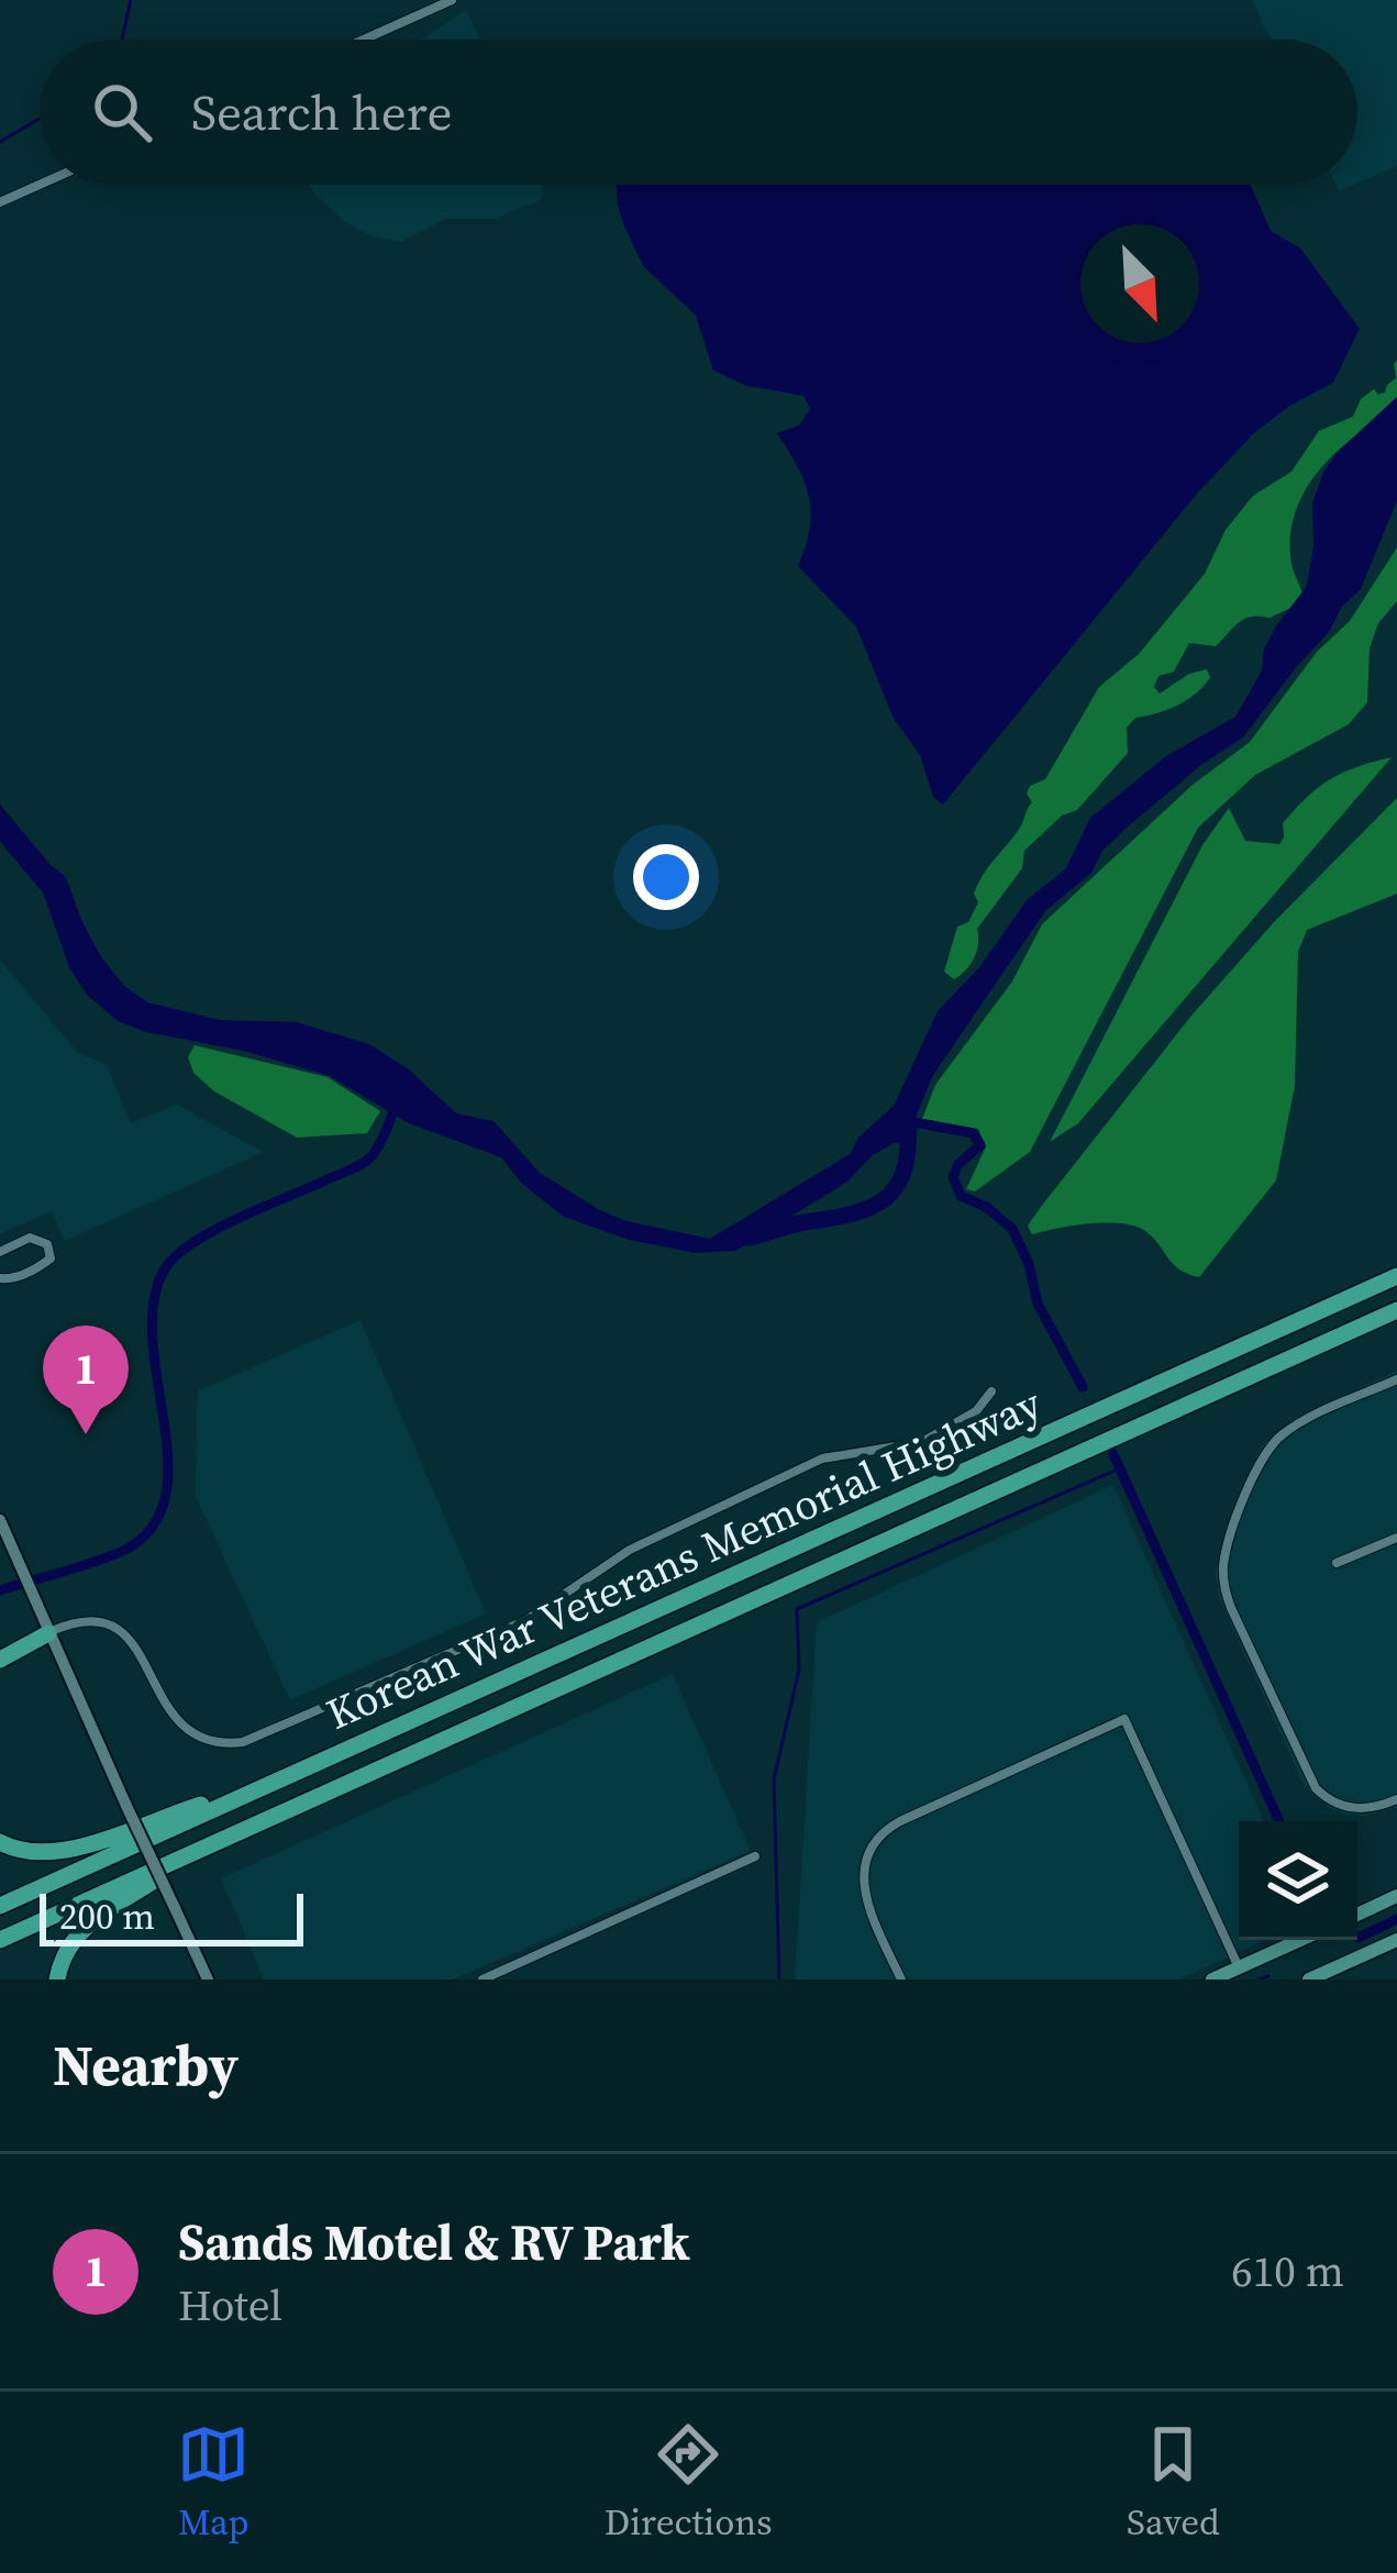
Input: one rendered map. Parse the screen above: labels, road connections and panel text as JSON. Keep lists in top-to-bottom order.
{
  "streets": {
    "highway": ["Korean War Veterans Memorial Highway"]
  },
  "scale_bar": "200 m",
  "north": "bottom right",
  "page": {
    "search": "Search here",
    "pins": "1",
    "scale": "200 m",
    "heading": "Nearby",
    "list": [
      {
        "mark": "1",
        "name": "Sands Motel & RV Park",
        "note": "Hotel",
        "value": "610 m"
      }
    ],
    "nav": ["Map", "Directions", "Saved"]
  }
}
